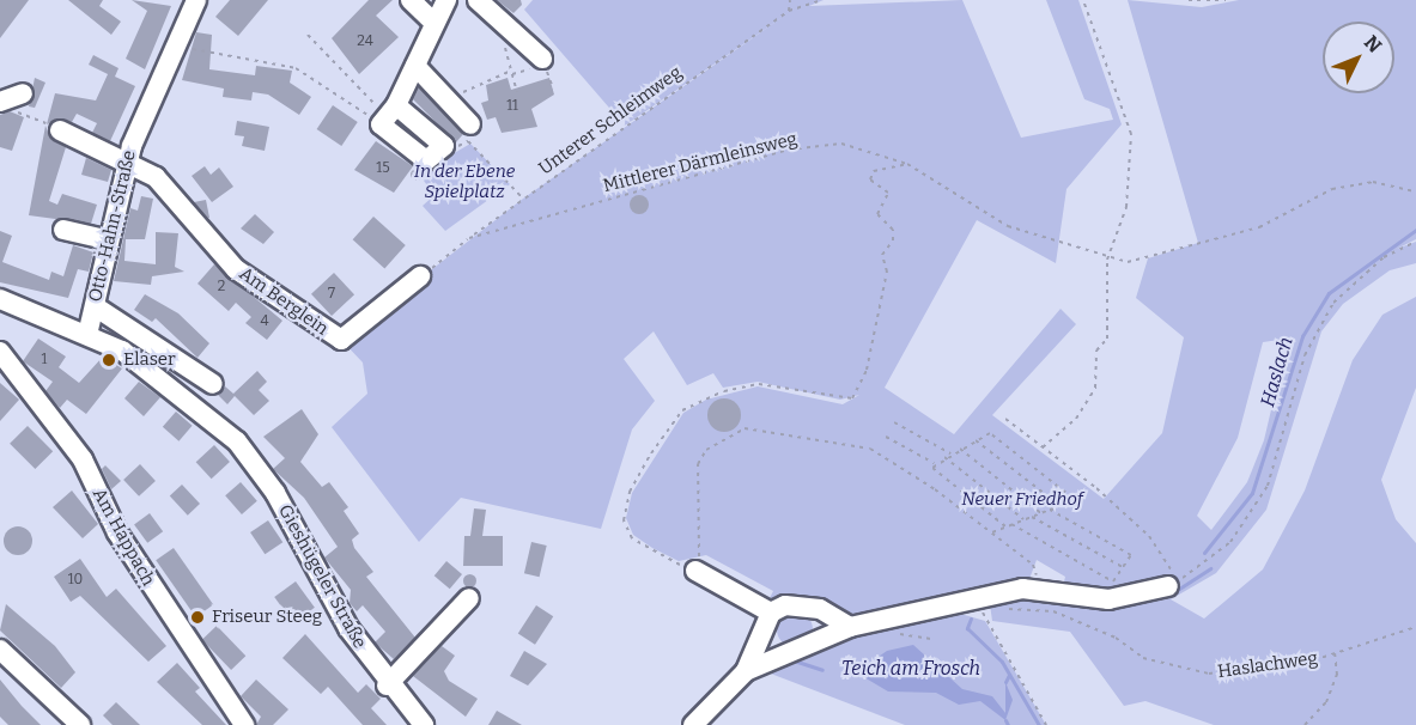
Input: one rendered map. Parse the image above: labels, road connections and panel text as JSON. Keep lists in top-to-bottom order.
{
  "streets": {
    "street": [
      "Otto-Hahn-Straße",
      "Am Berglein",
      "Am Happach",
      "Gieshügeler Straße"
    ],
    "path": ["Unterer Schleimweg", "Mittlerer Därmleinsweg", "Haslachweg"]
  },
  "crossings": [
    ["Unterer Schleimweg", "Mittlerer Därmleinsweg"],
    ["Unterer Schleimweg", "Am Berglein"],
    ["Otto-Hahn-Straße", "Am Berglein"],
    ["Otto-Hahn-Straße", "Gieshügeler Straße"]
  ],
  "water": ["Haslach", "Teich am Frosch"],
  "parks": ["In der Ebene Spielplatz", "Neuer Friedhof"],
  "places": ["Elaser", "Friseur Steeg"],
  "house_numbers": [
    "24",
    "11",
    "15",
    "2",
    "7",
    "4",
    "1",
    "10"
  ],
  "north": "top right"
}
